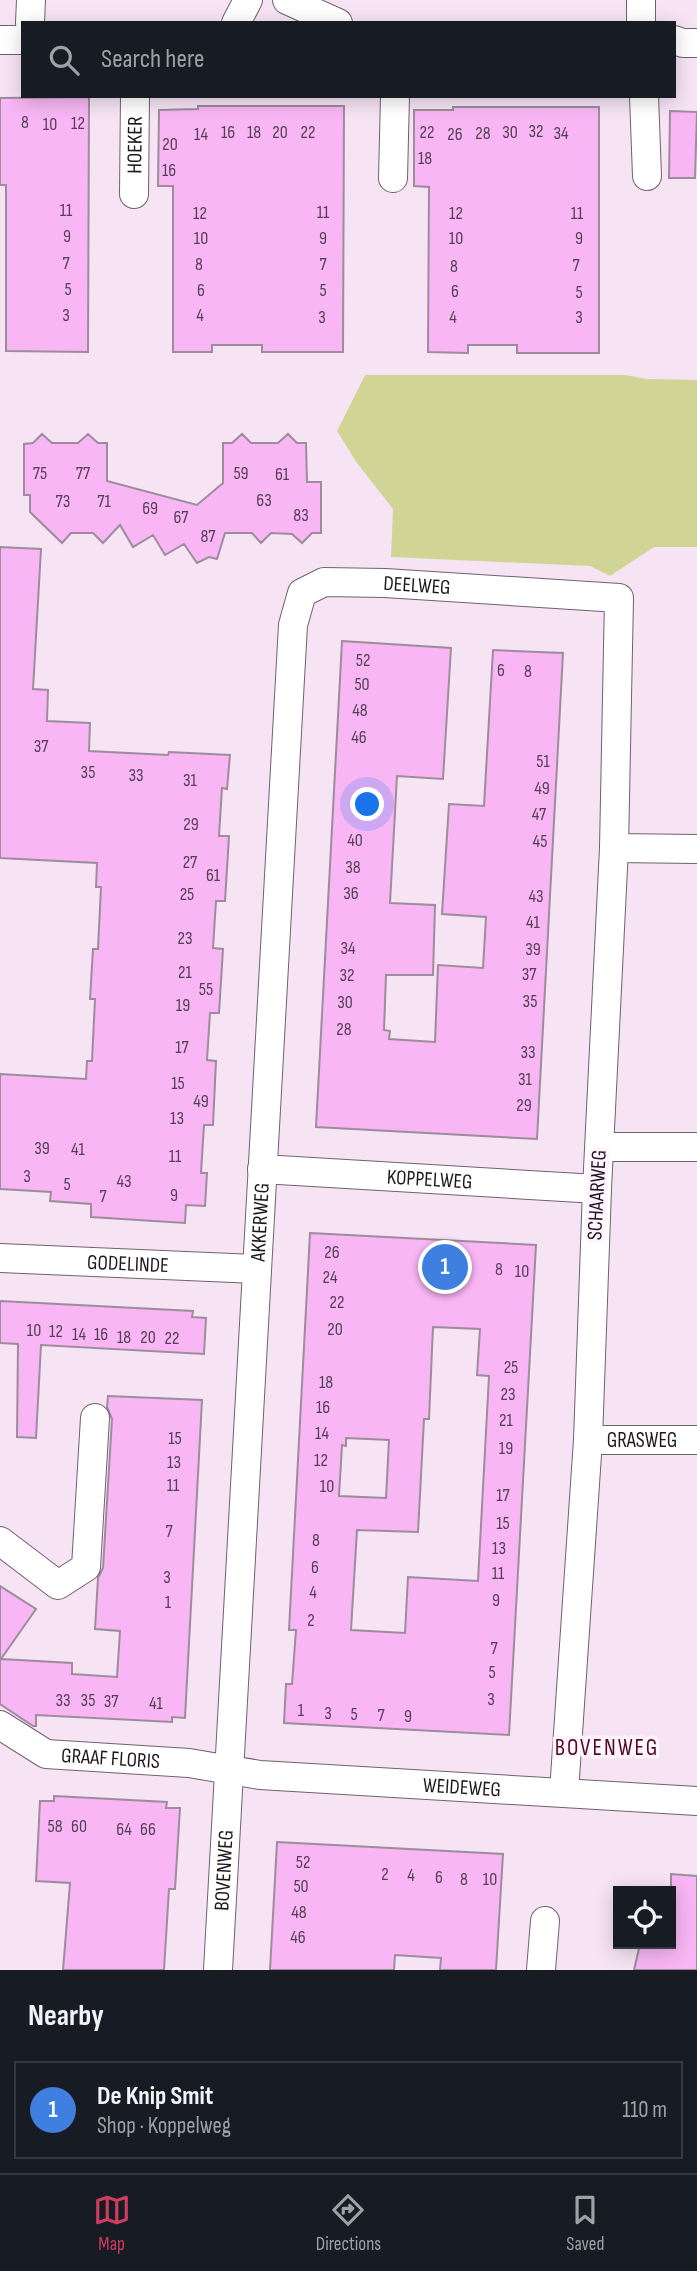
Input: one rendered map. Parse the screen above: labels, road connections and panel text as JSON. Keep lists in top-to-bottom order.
{
  "streets": {
    "street": [
      "HOEKER",
      "DEELWEG",
      "KOPPELWEG",
      "SCHAARWEG",
      "AKKERWEG",
      "GODELINDE",
      "GRASWEG",
      "GRAAF FLORIS",
      "WEIDEWEG",
      "BOVENWEG"
    ]
  },
  "crossings": [
    ["DEELWEG", "SCHAARWEG"],
    ["DEELWEG", "AKKERWEG"],
    ["KOPPELWEG", "SCHAARWEG"],
    ["KOPPELWEG", "AKKERWEG"],
    ["SCHAARWEG", "GRASWEG"],
    ["SCHAARWEG", "WEIDEWEG"],
    ["AKKERWEG", "GODELINDE"],
    ["AKKERWEG", "GRAAF FLORIS"],
    ["AKKERWEG", "WEIDEWEG"],
    ["AKKERWEG", "BOVENWEG"],
    ["GRAAF FLORIS", "WEIDEWEG"],
    ["GRAAF FLORIS", "BOVENWEG"],
    ["WEIDEWEG", "BOVENWEG"]
  ],
  "districts": ["BOVENWEG"],
  "house_numbers": [
    "8",
    "12",
    "10",
    "32",
    "16",
    "18",
    "20",
    "22",
    "22",
    "30",
    "28",
    "34",
    "14",
    "26",
    "20",
    "18",
    "16",
    "11",
    "11",
    "12",
    "12",
    "11",
    "9",
    "10",
    "9",
    "10",
    "9",
    "7",
    "8",
    "7",
    "7",
    "8",
    "5",
    "6",
    "5",
    "6",
    "5",
    "3",
    "4",
    "3",
    "4",
    "3",
    "75",
    "77",
    "59",
    "61",
    "63",
    "73",
    "71",
    "69",
    "83",
    "67",
    "87",
    "52",
    "6",
    "8",
    "50",
    "48",
    "46",
    "37",
    "51",
    "35",
    "33",
    "31",
    "49",
    "47",
    "29",
    "40",
    "45",
    "27",
    "38",
    "61",
    "36",
    "25",
    "43",
    "41",
    "23",
    "34",
    "39",
    "21",
    "37",
    "32",
    "55",
    "35",
    "30",
    "19",
    "28",
    "17",
    "33",
    "31",
    "15",
    "49",
    "29",
    "13",
    "39",
    "41",
    "11",
    "3",
    "43",
    "5",
    "9",
    "7",
    "26",
    "8",
    "10",
    "24",
    "22",
    "20",
    "10",
    "12",
    "14",
    "16",
    "18",
    "20",
    "22",
    "25",
    "18",
    "23",
    "16",
    "21",
    "14",
    "15",
    "19",
    "12",
    "13",
    "11",
    "10",
    "17",
    "15",
    "7",
    "8",
    "13",
    "6",
    "11",
    "3",
    "4",
    "9",
    "1",
    "2",
    "7",
    "5",
    "3",
    "33",
    "35",
    "37",
    "41",
    "1",
    "3",
    "5",
    "7",
    "9",
    "58",
    "60",
    "64",
    "66",
    "52",
    "2",
    "4",
    "6",
    "8",
    "10",
    "50",
    "48",
    "46"
  ],
  "page": {
    "search": "Search here",
    "pins": "1",
    "heading": "Nearby",
    "list": [
      {
        "mark": "1",
        "name": "De Knip Smit",
        "note": "Shop · Koppelweg",
        "value": "110 m"
      }
    ],
    "nav": ["Map", "Directions", "Saved"]
  }
}
